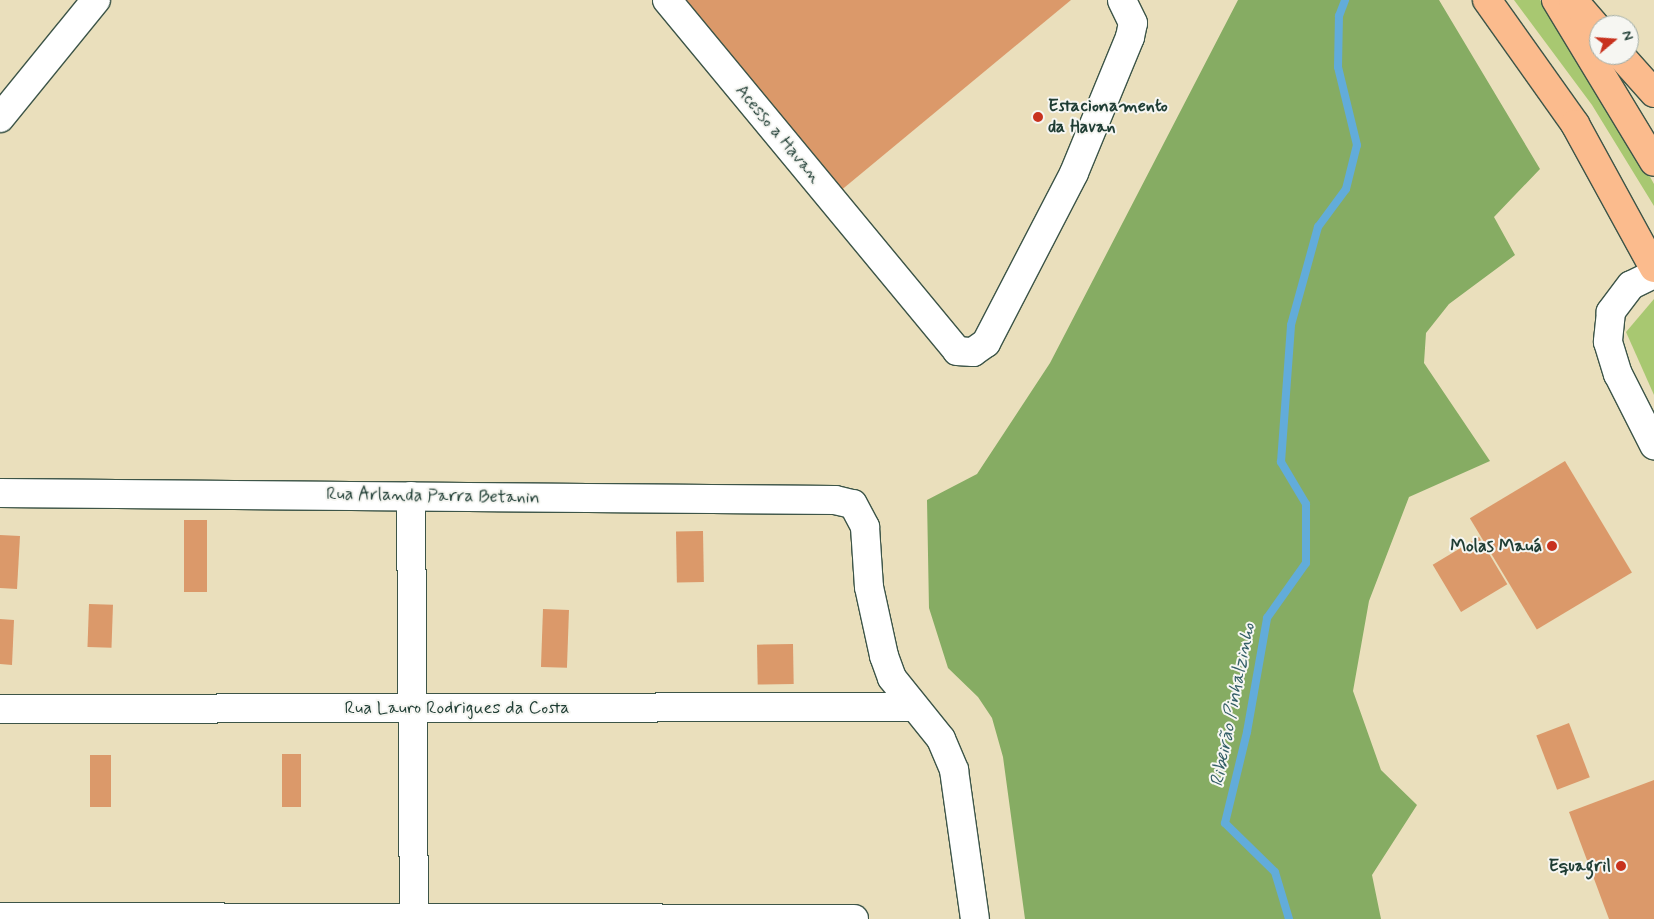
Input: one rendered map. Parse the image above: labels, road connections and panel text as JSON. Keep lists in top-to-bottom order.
{
  "streets": {
    "street": ["Acesso a Havan", "Rua Arlanda Parra Betanin", "Rua Lauro Rodrigues da Costa"]
  },
  "crossings": [
    ["Rua Arlanda Parra Betanin", "Rua Lauro Rodrigues da Costa"]
  ],
  "water": ["Ribeirão Pinhalzinho"],
  "places": ["Estacionamento da Havan", "Molas Mauá", "Equagril"],
  "north": "right"
}
